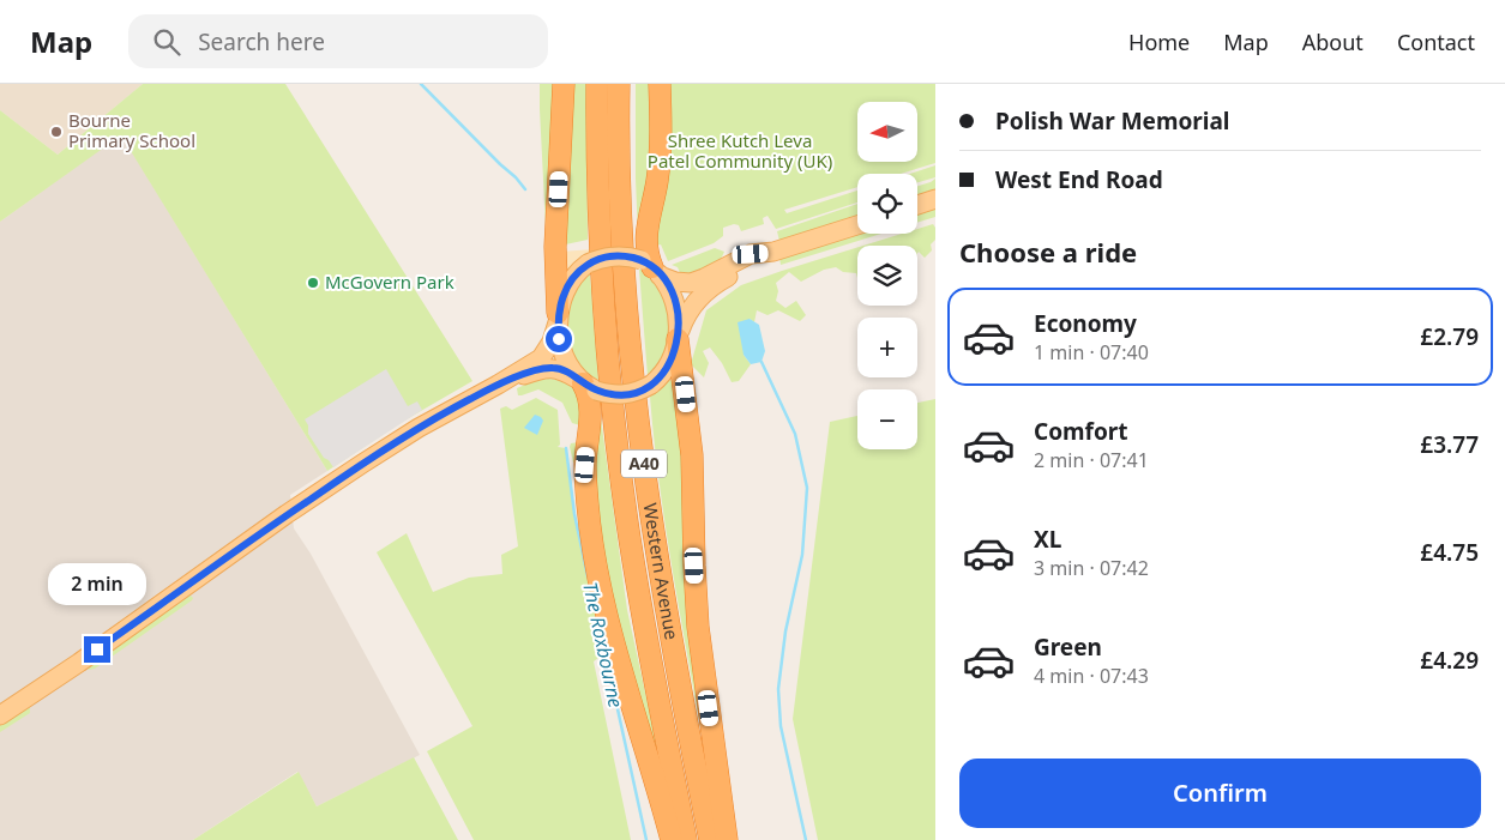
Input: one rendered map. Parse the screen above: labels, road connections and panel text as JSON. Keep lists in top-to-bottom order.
{
  "streets": {
    "highway": ["A40", "Western Avenue"]
  },
  "water": ["The Roxbourne"],
  "parks": ["Shree Kutch Leva Patel Community (UK)"],
  "places": ["Bourne Primary School", "McGovern Park"],
  "north": "left",
  "page": {
    "header": "Map",
    "search": "Search here",
    "nav": [
      "Home",
      "Map",
      "About",
      "Contact"
    ],
    "banner": ["Polish War Memorial", "West End Road"],
    "map_buttons": ["+", "−"],
    "heading": "Choose a ride",
    "list": [
      {
        "name": "Economy",
        "note": "1 min · 07:40",
        "value": "£2.79"
      },
      {
        "name": "Comfort",
        "note": "2 min · 07:41",
        "value": "£3.77"
      },
      {
        "name": "XL",
        "note": "3 min · 07:42",
        "value": "£4.75"
      },
      {
        "name": "Green",
        "note": "4 min · 07:43",
        "value": "£4.29"
      }
    ],
    "bubble": "2 min",
    "buttons": "Confirm"
  }
}
